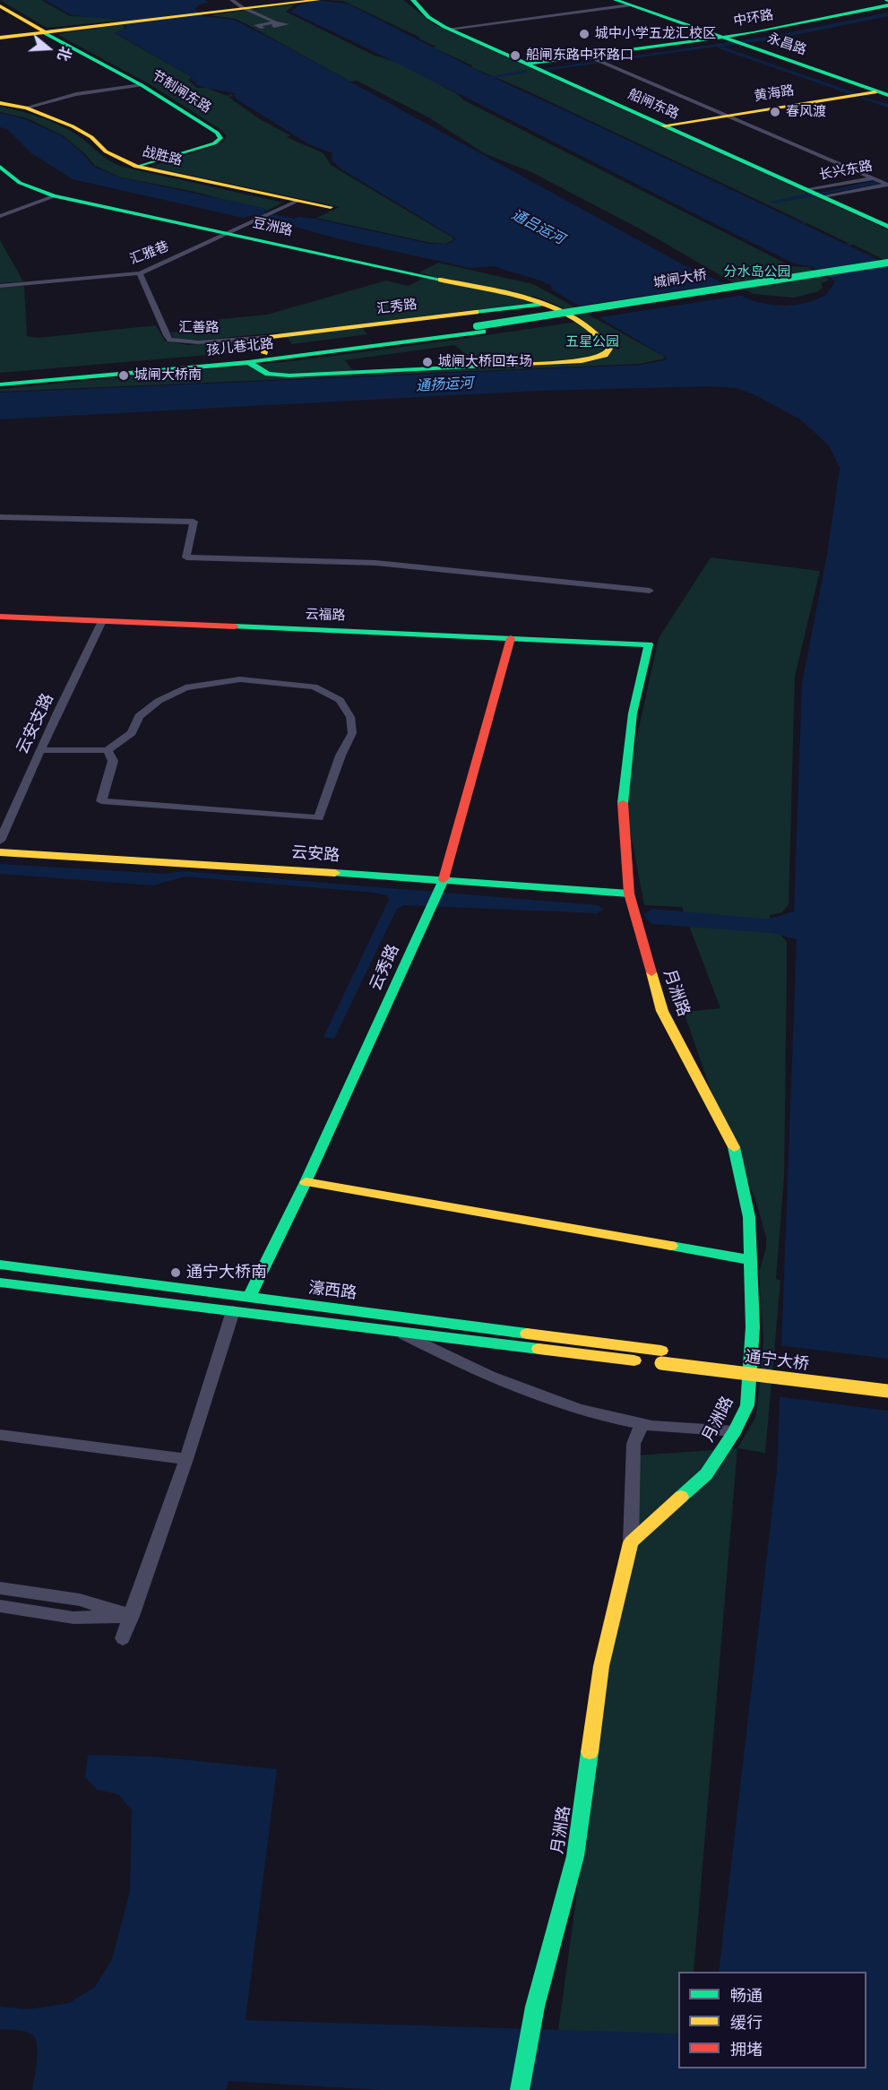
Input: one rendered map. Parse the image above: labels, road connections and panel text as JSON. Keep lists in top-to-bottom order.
{
  "streets": {
    "street": [
      "中环路",
      "永昌路",
      "节制闸东路",
      "黄海路",
      "船闸东路",
      "战胜路",
      "长兴东路",
      "豆洲路",
      "汇雅巷",
      "城闸大桥",
      "汇秀路",
      "汇善路",
      "孩儿巷北路",
      "云福路",
      "云安支路",
      "云安路",
      "云秀路",
      "月洲路",
      "濠西路",
      "通宁大桥"
    ]
  },
  "crossings": [
    ["中环路", "永昌路"],
    ["中环路", "船闸东路"],
    ["永昌路", "黄海路"],
    ["节制闸东路", "战胜路"],
    ["黄海路", "船闸东路"],
    ["船闸东路", "长兴东路"],
    ["战胜路", "汇雅巷"],
    ["豆洲路", "汇雅巷"],
    ["豆洲路", "汇秀路"],
    ["豆洲路", "孩儿巷北路"],
    ["汇雅巷", "汇善路"],
    ["城闸大桥", "孩儿巷北路"],
    ["汇秀路", "汇善路"],
    ["云福路", "云安支路"],
    ["云福路", "云秀路"],
    ["云福路", "月洲路"],
    ["云安路", "云秀路"],
    ["云安路", "月洲路"],
    ["云秀路", "濠西路"],
    ["濠西路", "通宁大桥"]
  ],
  "water": ["通吕运河", "通扬运河"],
  "parks": ["分水岛公园", "五星公园"],
  "places": [
    "城中小学五龙汇校区",
    "船闸东路中环路口",
    "春风渡",
    "城闸大桥回车场",
    "城闸大桥南",
    "通宁大桥南"
  ],
  "legend": ["畅通", "缓行", "拥堵"],
  "north": "right"
}
